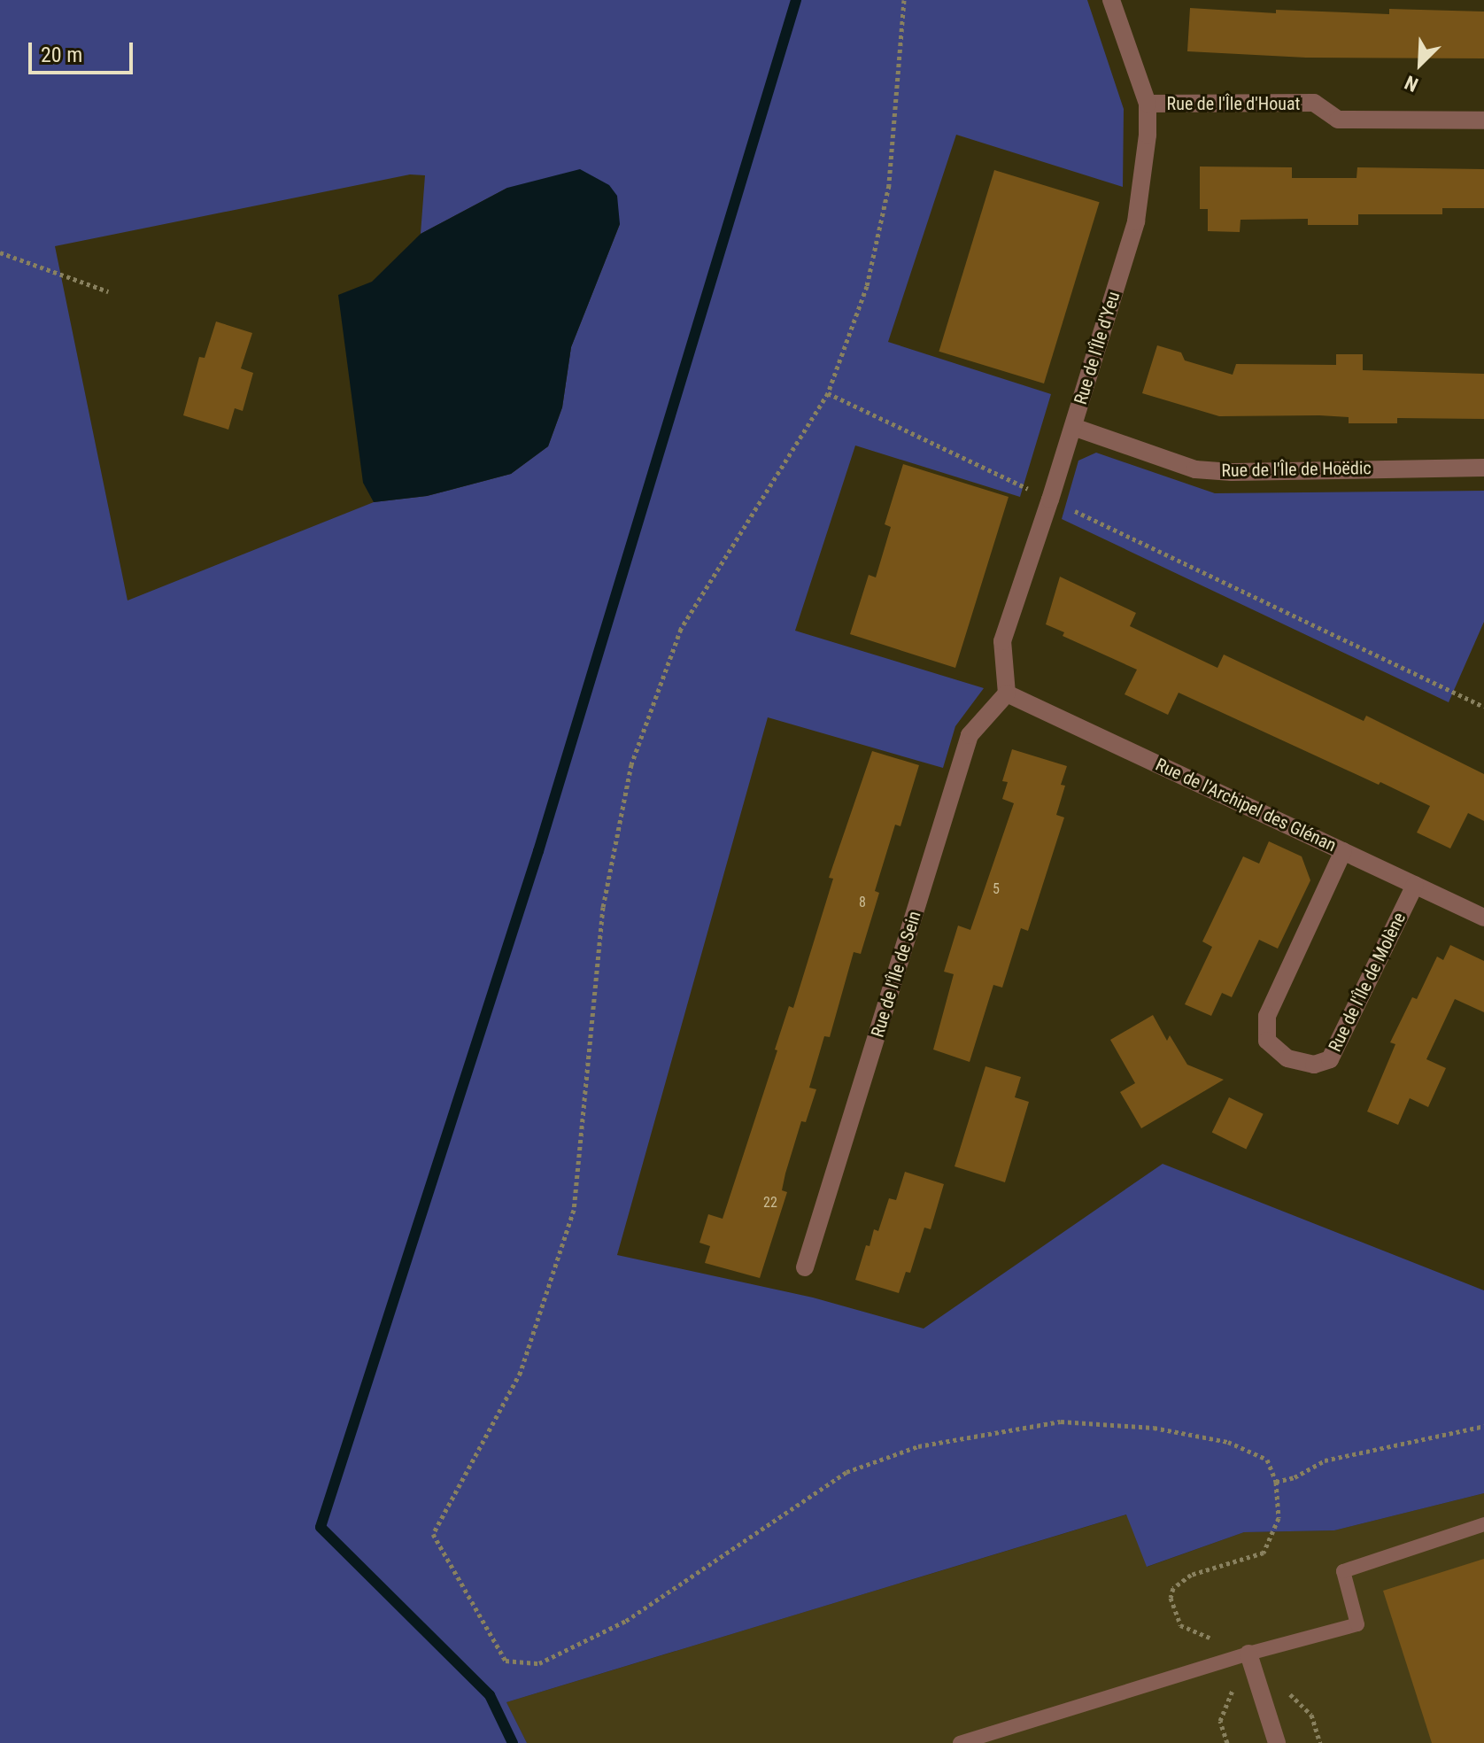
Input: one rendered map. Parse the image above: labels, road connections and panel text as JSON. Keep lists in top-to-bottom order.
{
  "streets": {
    "street": [
      "Rue de l'Île d'Houat",
      "Rue de l'Île d'Yeu",
      "Rue de l'Île de Hoëdic",
      "Rue de l'Archipel des Glénan",
      "Rue de l'Île de Sein",
      "Rue de l'Île de Molène"
    ]
  },
  "crossings": [
    ["Rue de l'Île d'Houat", "Rue de l'Île d'Yeu"],
    ["Rue de l'Île d'Yeu", "Rue de l'Île de Hoëdic"],
    ["Rue de l'Île d'Yeu", "Rue de l'Archipel des Glénan"],
    ["Rue de l'Île d'Yeu", "Rue de l'Île de Sein"],
    ["Rue de l'Archipel des Glénan", "Rue de l'Île de Sein"],
    ["Rue de l'Archipel des Glénan", "Rue de l'Île de Molène"]
  ],
  "house_numbers": ["5", "8", "22"],
  "scale_bar": "20 m",
  "north": "bottom left"
}
